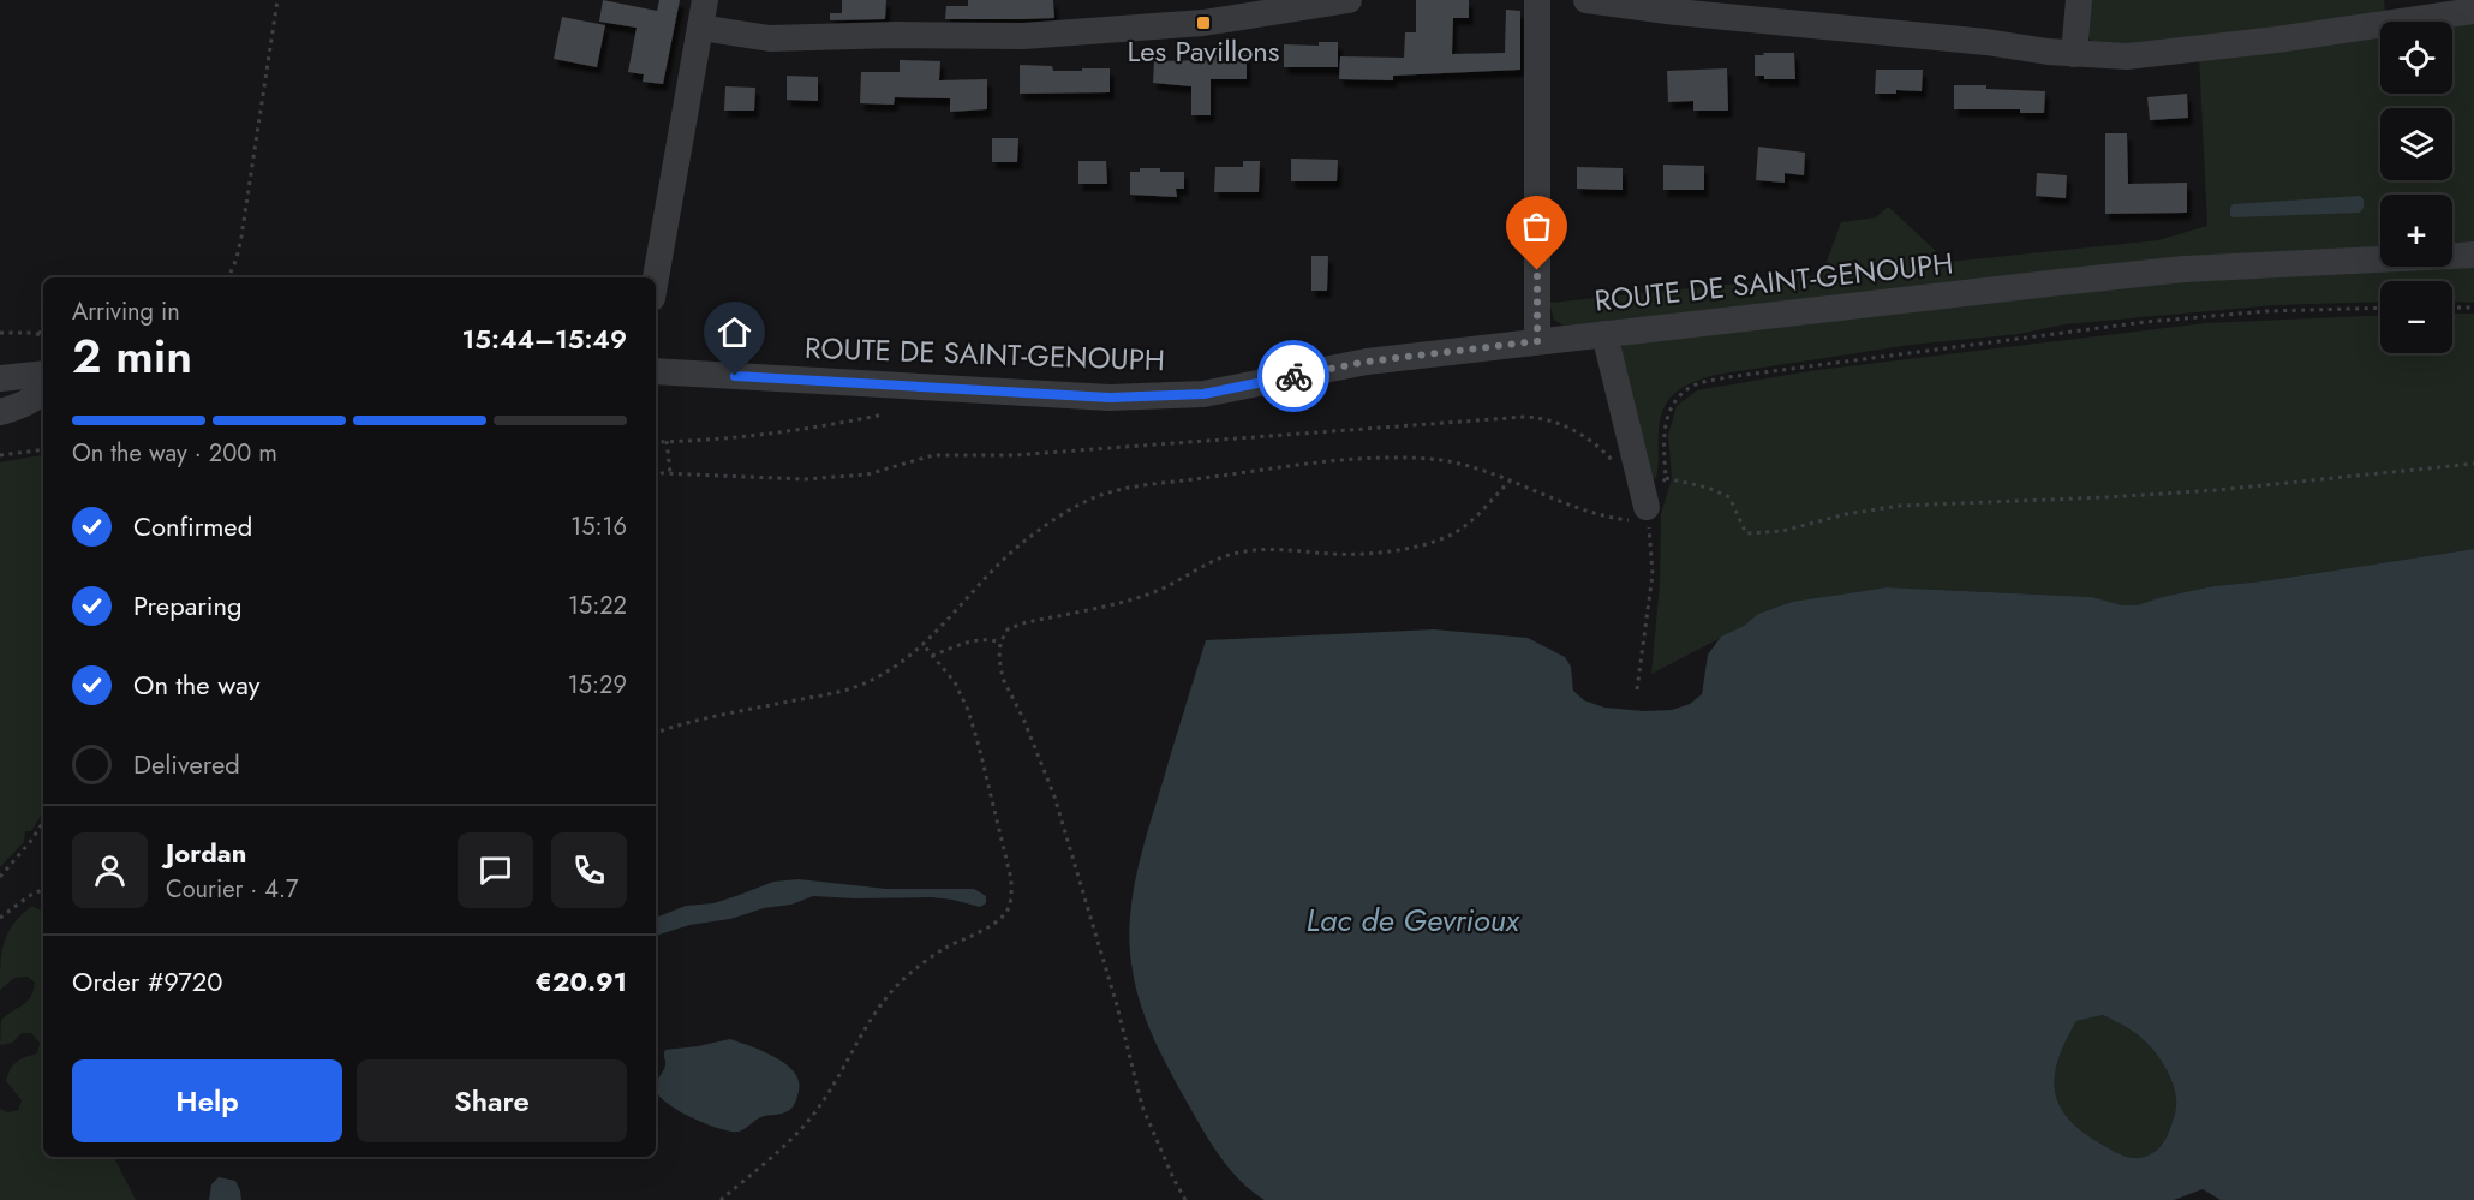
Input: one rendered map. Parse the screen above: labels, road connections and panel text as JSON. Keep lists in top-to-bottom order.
{
  "streets": {
    "street": ["ROUTE DE SAINT-GENOUPH"]
  },
  "water": ["Lac de Gevrioux"],
  "places": {
    "transit": ["Les Pavillons"]
  },
  "page": {
    "map_buttons": ["+", "−"],
    "heading": ["2 min", "Arriving in", "15:44–15:49"],
    "panel": [
      "Jordan",
      "Courier · 4.7",
      "Order #9720",
      "€20.91"
    ],
    "bar": "On the way · 200 m",
    "list": [
      ["Confirmed", "15:16"],
      ["Preparing", "15:22"],
      ["On the way", "15:29"],
      "Delivered"
    ],
    "buttons": ["Help", "Share"]
  }
}
